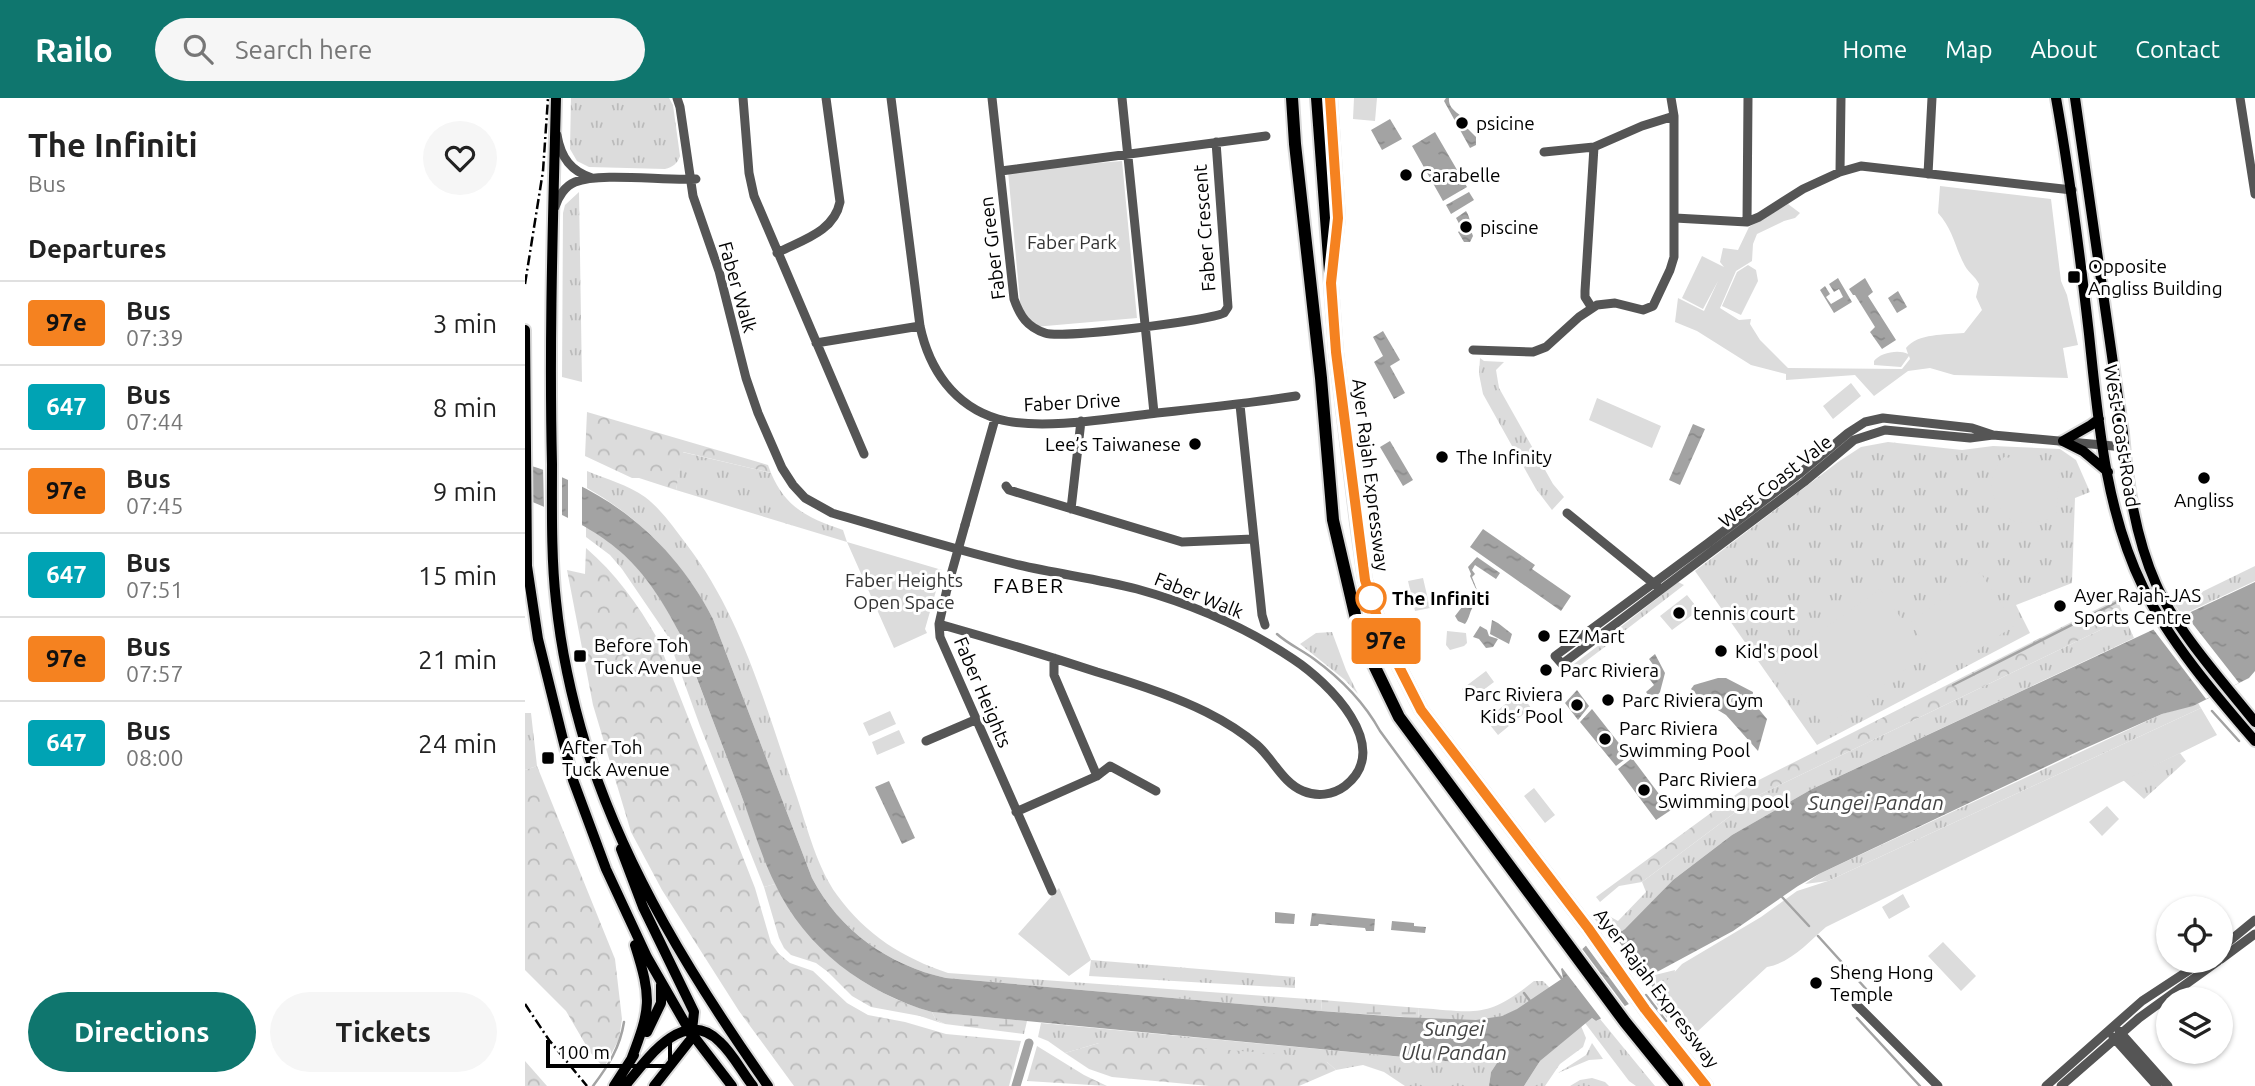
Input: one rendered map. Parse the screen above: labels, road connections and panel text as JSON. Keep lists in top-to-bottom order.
{
  "streets": {
    "highway": ["Ayer Rajah Expressway"],
    "main road": ["West Coast Road"],
    "street": [
      "Faber Crescent",
      "Faber Green",
      "Faber Walk",
      "Faber Drive",
      "West Coast Vale",
      "Faber Heights"
    ]
  },
  "crossings": [
    ["Faber Crescent", "Faber Green"],
    ["Faber Walk", "Faber Heights"],
    ["Faber Drive", "Faber Heights"],
    ["West Coast Road", "West Coast Vale"]
  ],
  "districts": ["FABER"],
  "water": ["Sungei Pandan", "Sungei Ulu Pandan"],
  "parks": ["Faber Park", "Faber Heights Open Space"],
  "places": {
    "other": [
      "psicine",
      "Carabelle",
      "piscine",
      "Lee’s Taiwanese",
      "The Infinity",
      "Angliss",
      "The Infiniti",
      "Ayer Rajah-JAS Sports Centre",
      "tennis court",
      "EZ Mart",
      "Kid's pool",
      "Parc Riviera",
      "Parc Riviera Gym",
      "Parc Riviera Kids‘ Pool",
      "Parc Riviera Swimming Pool",
      "Parc Riviera Swimming pool",
      "Sheng Hong Temple"
    ],
    "transit": ["Opposite Angliss Building", "Before Toh Tuck Avenue", "After Toh Tuck Avenue"]
  },
  "lines": ["bus line 97e"],
  "scale_bar": "100 m",
  "page": {
    "header": "Railo",
    "search": "Search here",
    "nav": [
      "Home",
      "Map",
      "About",
      "Contact"
    ],
    "heading": [
      ["The Infiniti", "Bus"],
      "Departures"
    ],
    "on_map": "97e",
    "list": [
      {
        "mark": "97e",
        "name": "Bus",
        "note": "07:39",
        "value": "3 min"
      },
      {
        "mark": "647",
        "name": "Bus",
        "note": "07:44",
        "value": "8 min"
      },
      {
        "mark": "97e",
        "name": "Bus",
        "note": "07:45",
        "value": "9 min"
      },
      {
        "mark": "647",
        "name": "Bus",
        "note": "07:51",
        "value": "15 min"
      },
      {
        "mark": "97e",
        "name": "Bus",
        "note": "07:57",
        "value": "21 min"
      },
      {
        "mark": "647",
        "name": "Bus",
        "note": "08:00",
        "value": "24 min"
      }
    ],
    "buttons": ["Directions", "Tickets"],
    "scale": "100 m"
  }
}
